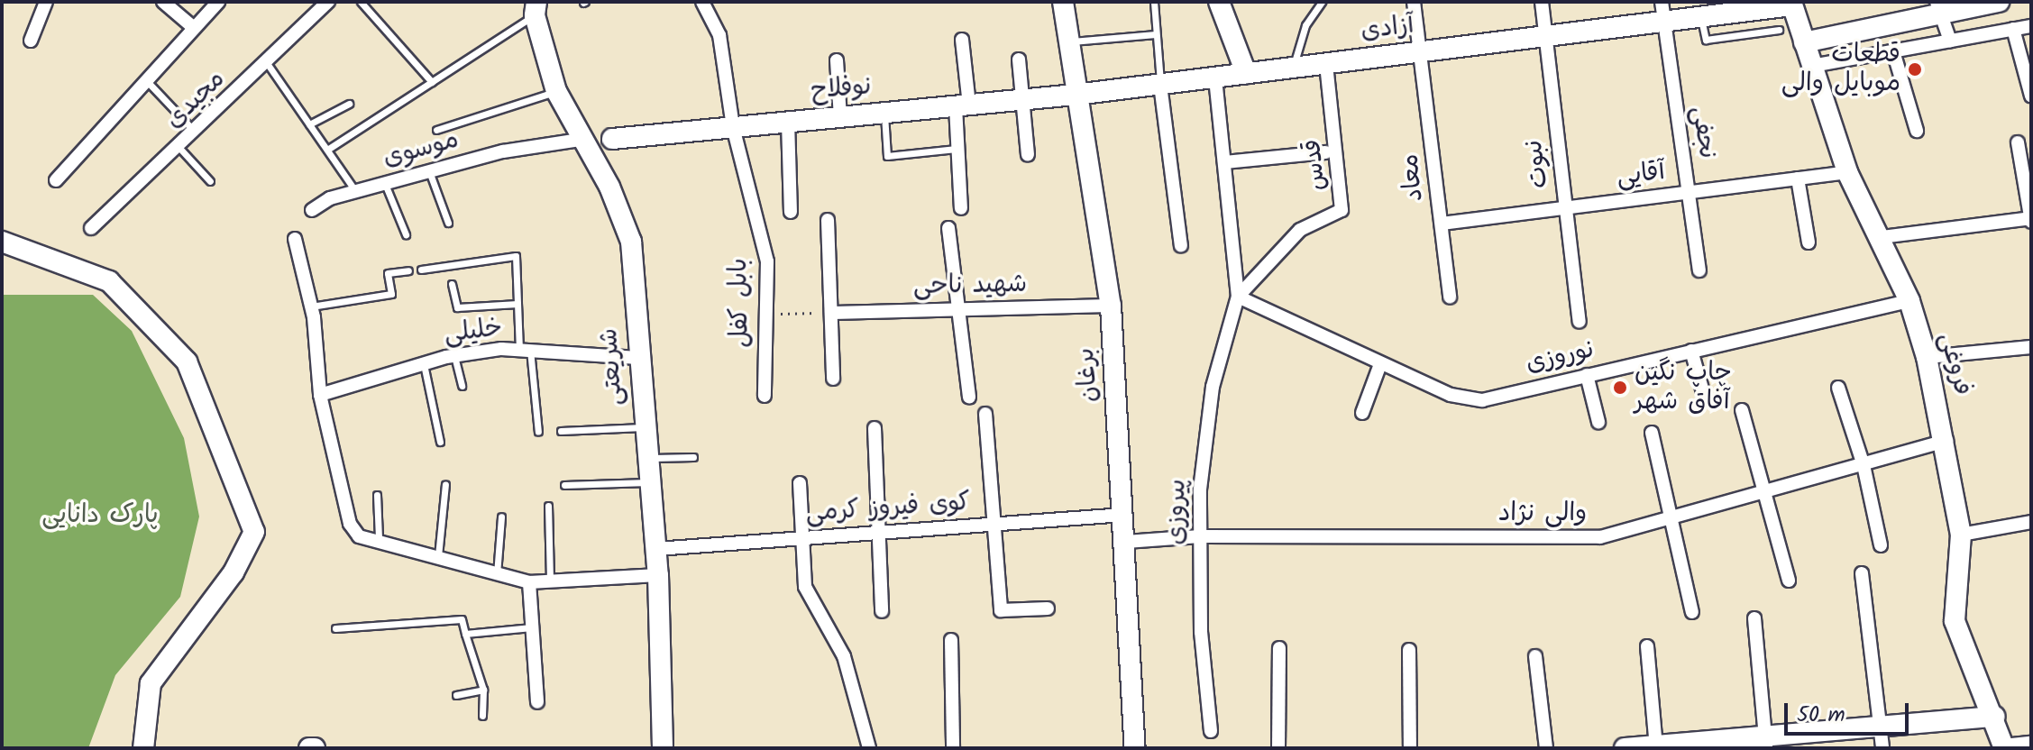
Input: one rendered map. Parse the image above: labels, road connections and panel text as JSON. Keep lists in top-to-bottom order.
{
  "streets": {
    "street": [
      "آزادی",
      "نوفلاح",
      "مجیدی",
      "نجفی",
      "موسوی",
      "نبوت",
      "قدس",
      "آقایی",
      "معاد",
      "شهید ناحی",
      "بابل کفل",
      "خلیلی",
      "نوروزی",
      "فروغی",
      "شریعتی",
      "برغان",
      "کوی فیروز کرمی",
      "پیروزی",
      "والی نژاد"
    ]
  },
  "crossings": [
    ["آزادی", "نوفلاح"],
    ["آزادی", "نجفی"],
    ["آزادی", "نبوت"],
    ["آزادی", "قدس"],
    ["آزادی", "معاد"],
    ["آزادی", "فروغی"],
    ["آزادی", "برغان"],
    ["نوفلاح", "بابل کفل"],
    ["نوفلاح", "برغان"],
    ["نجفی", "آقایی"],
    ["موسوی", "شریعتی"],
    ["نبوت", "آقایی"],
    ["قدس", "نوروزی"],
    ["قدس", "پیروزی"],
    ["آقایی", "معاد"],
    ["آقایی", "فروغی"],
    ["شهید ناحی", "برغان"],
    ["خلیلی", "شریعتی"],
    ["نوروزی", "فروغی"],
    ["نوروزی", "پیروزی"],
    ["فروغی", "والی نژاد"],
    ["شریعتی", "کوی فیروز کرمی"],
    ["برغان", "کوی فیروز کرمی"],
    ["برغان", "والی نژاد"],
    ["پیروزی", "والی نژاد"]
  ],
  "parks": ["پارک دانایی"],
  "places": ["قطعات موبایل والی", "چاپ نگین آفاق شهر"],
  "scale_bar": "50 m"
}
